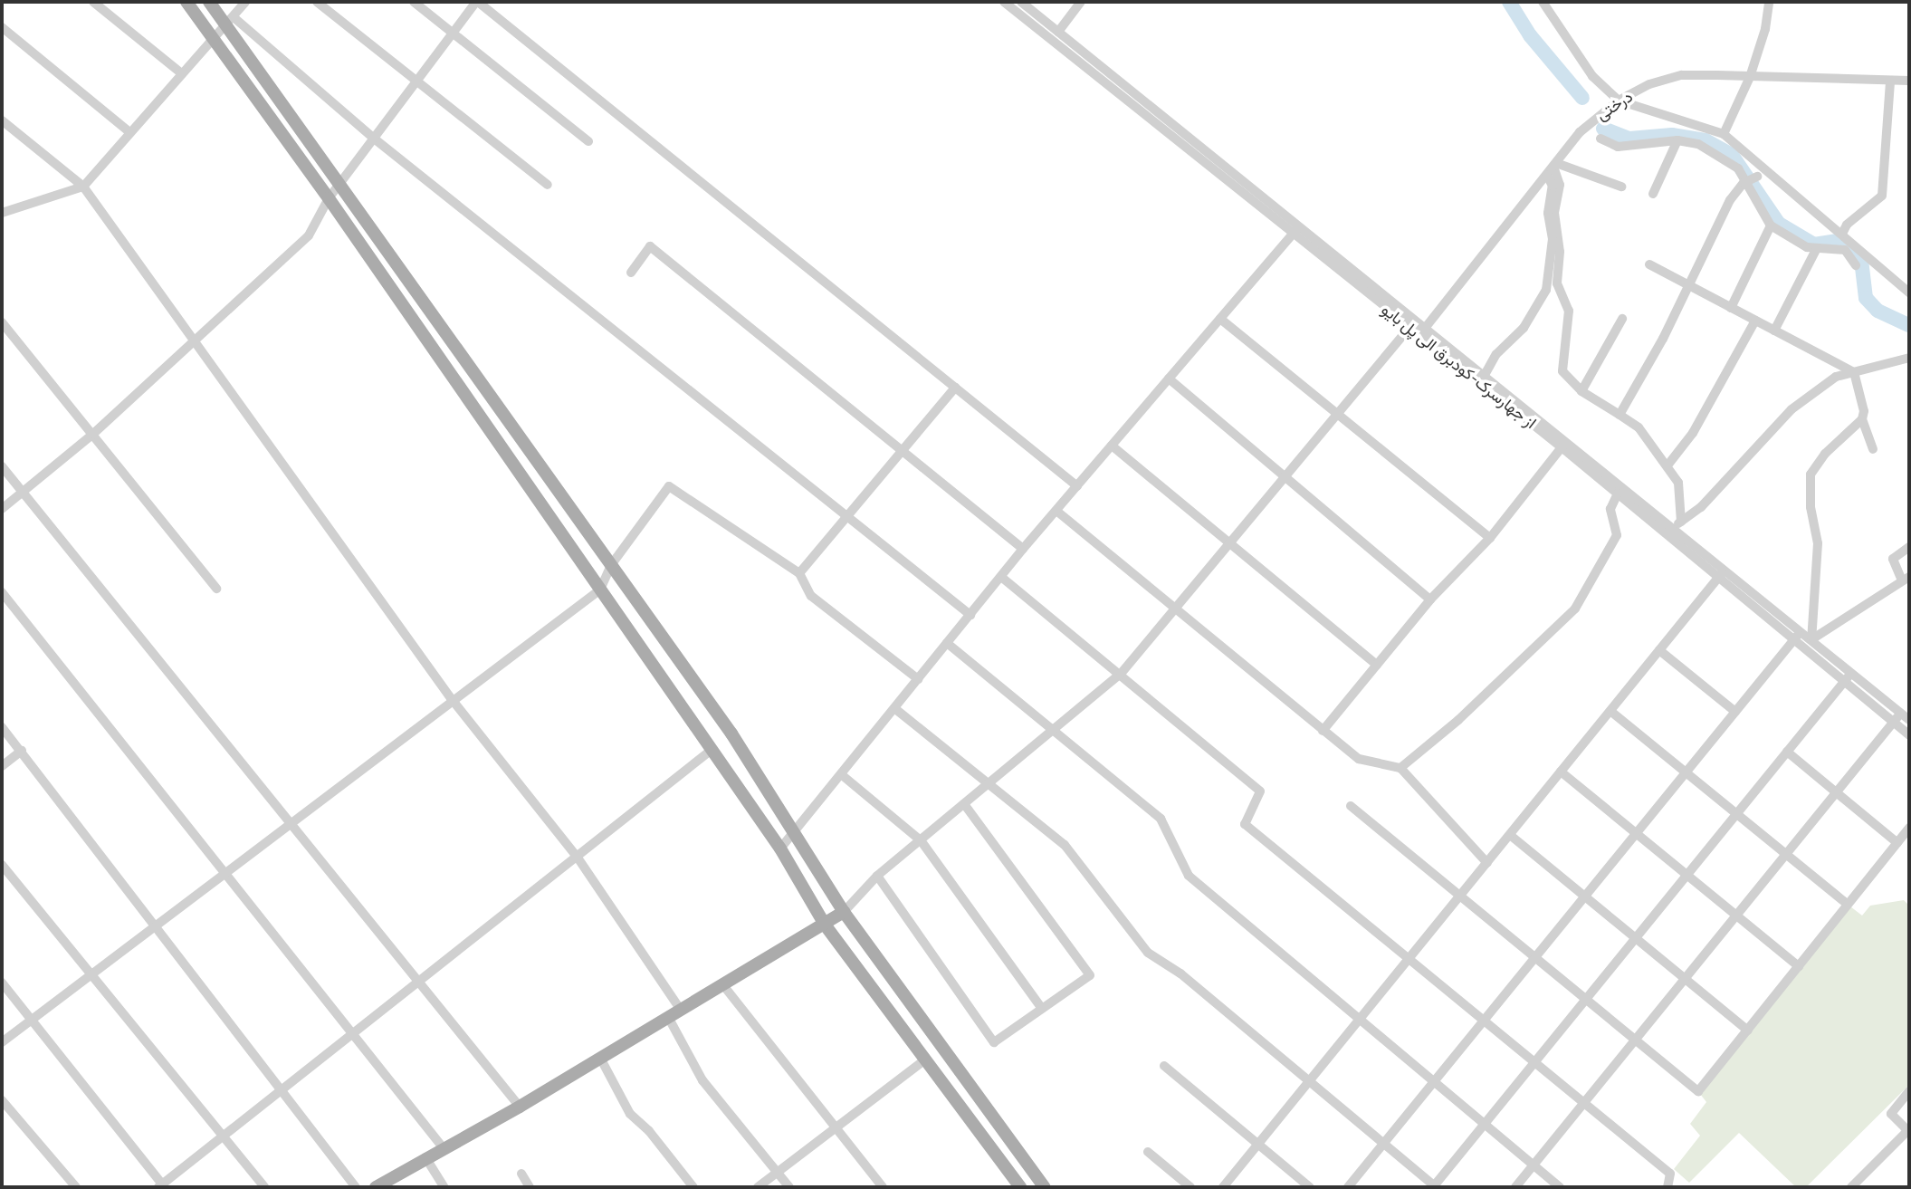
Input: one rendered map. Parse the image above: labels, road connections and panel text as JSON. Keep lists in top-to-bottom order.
{
  "streets": {
    "street": ["درختی", "از جهارسرک-کودبرق الی پل بایو"]
  },
  "crossings": [
    ["درختی", "از جهارسرک-کودبرق الی پل بایو"]
  ]
}
